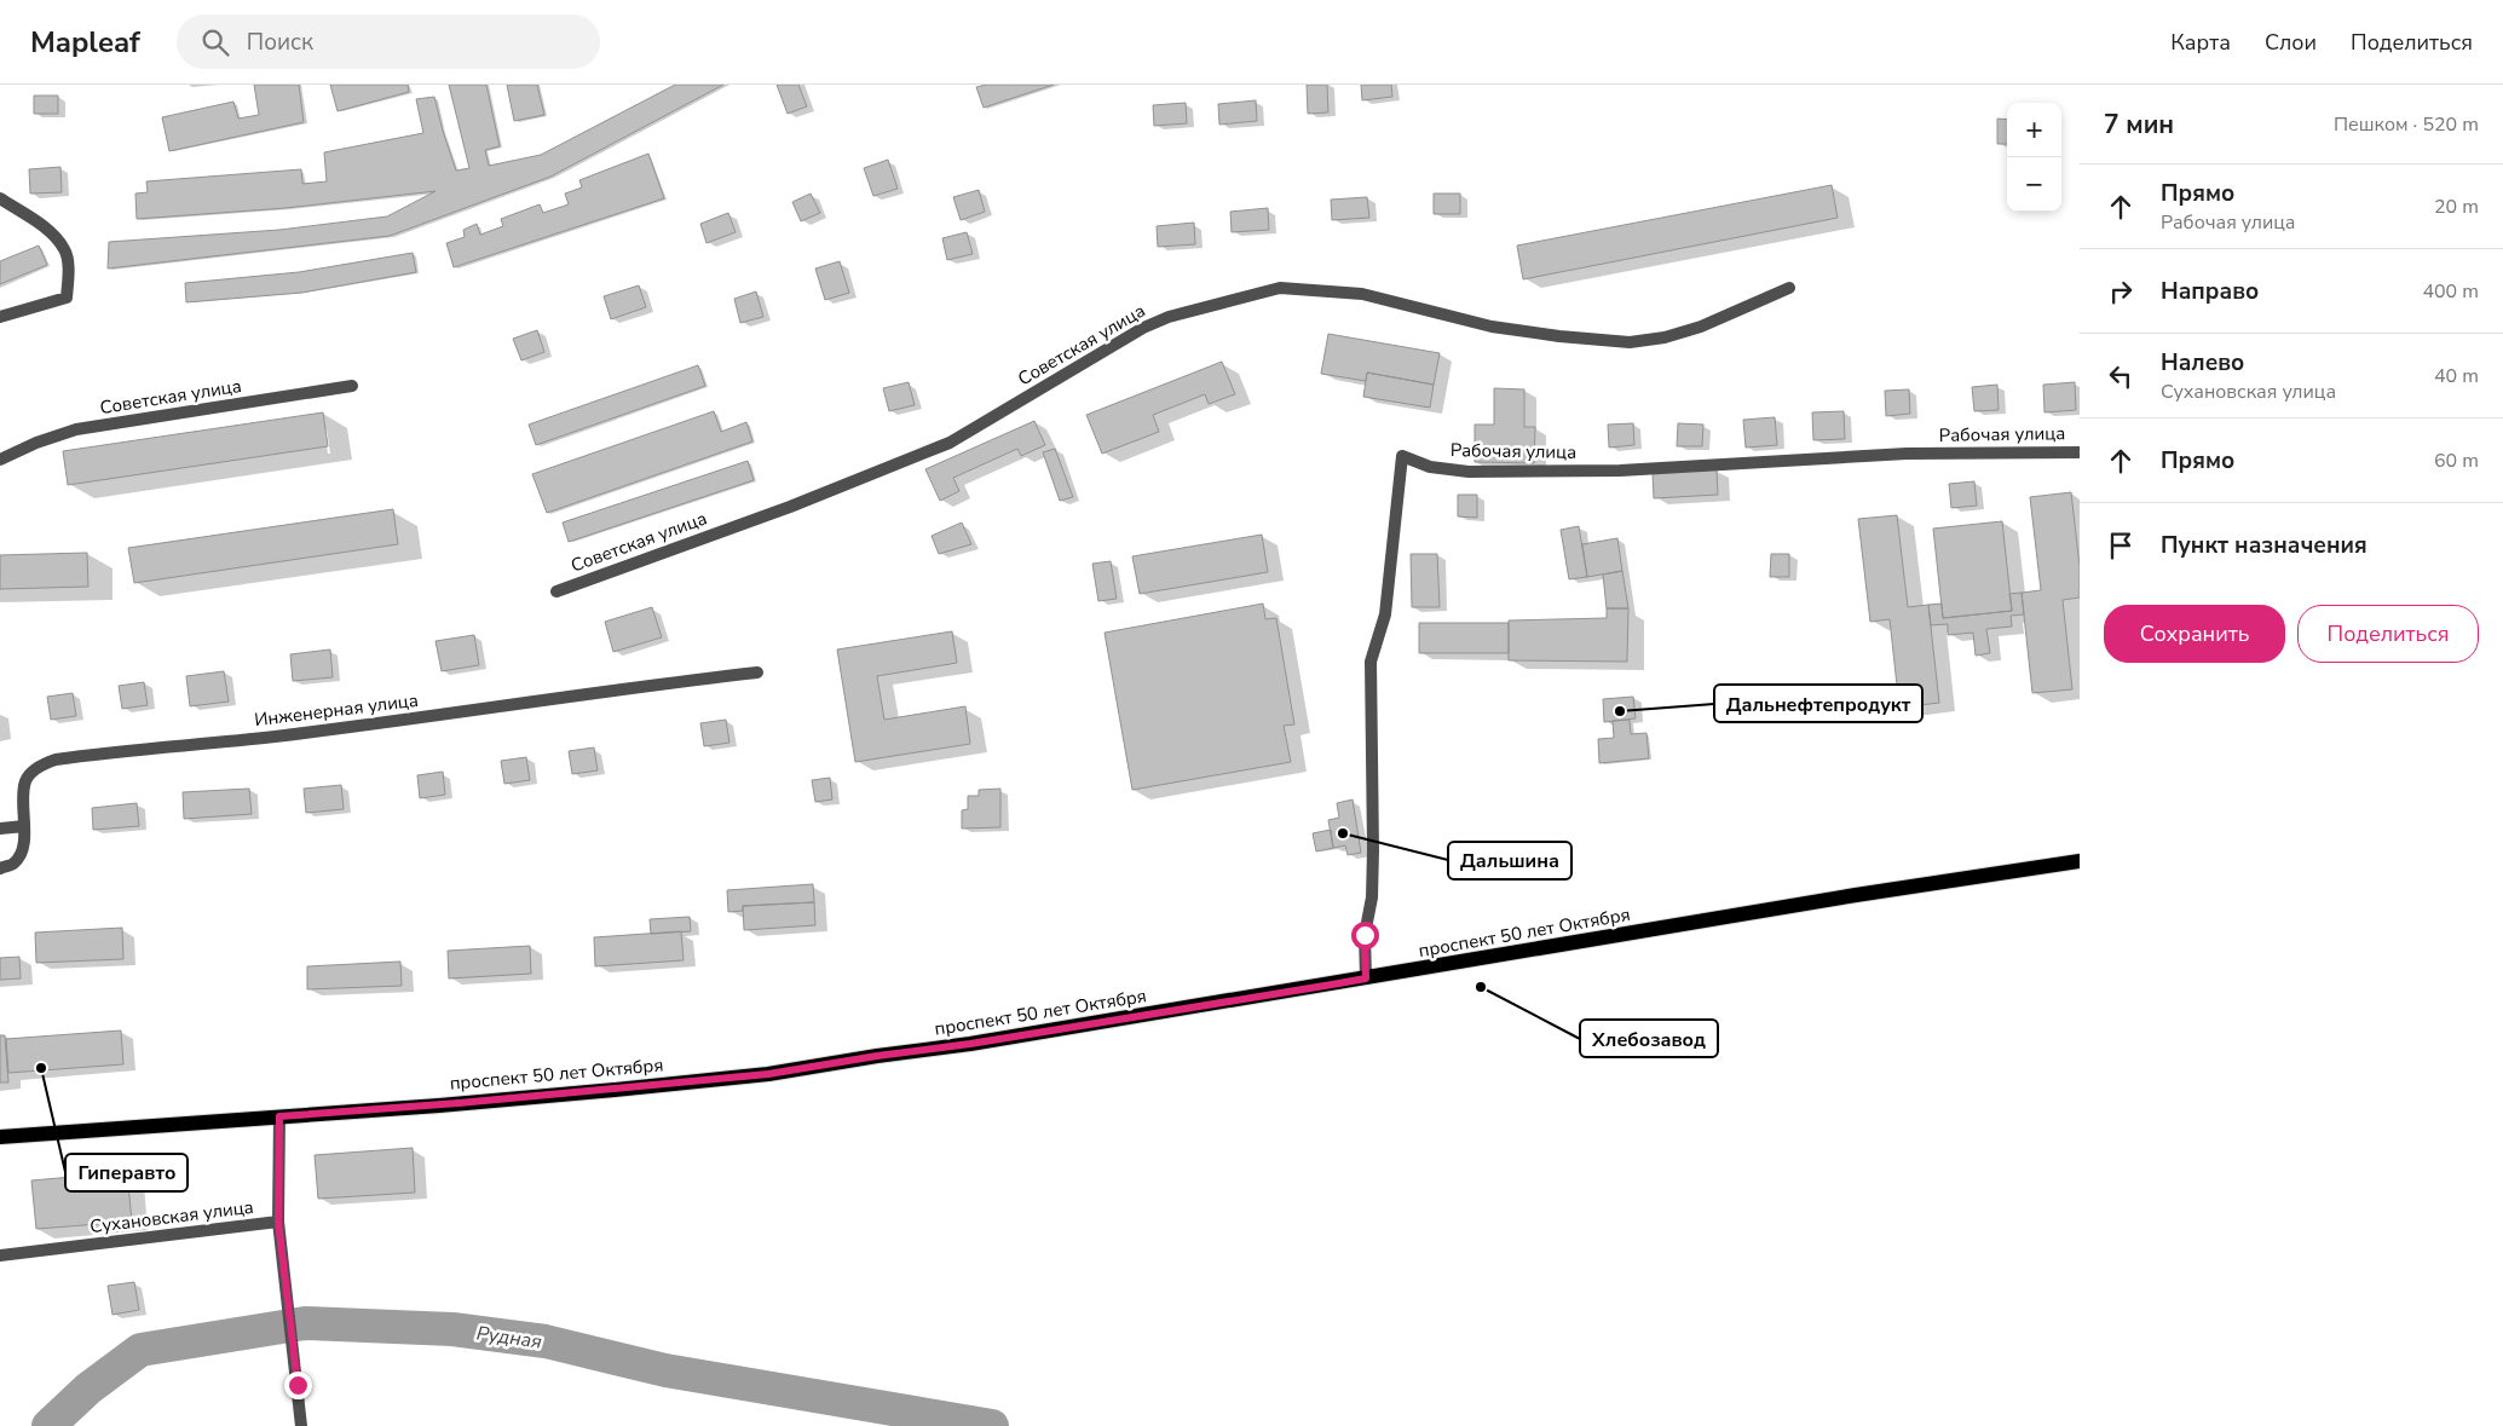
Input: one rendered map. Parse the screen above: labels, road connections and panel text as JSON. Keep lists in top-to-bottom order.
{
  "streets": {
    "main road": ["проспект 50 лет Октября"],
    "street": [
      "Советская улица",
      "Рабочая улица",
      "Инженерная улица",
      "Сухановская улица"
    ]
  },
  "crossings": [
    ["Рабочая улица", "проспект 50 лет Октября"],
    ["проспект 50 лет Октября", "Сухановская улица"]
  ],
  "water": ["Рудная"],
  "places": [
    "Дальнефтепродукт",
    "Дальшина",
    "Хлебозавод",
    "Гиперавто"
  ],
  "page": {
    "header": "Mapleaf",
    "search": "Поиск",
    "nav": ["Карта", "Слои", "Поделиться"],
    "heading": ["7 мин", "Пешком · 520 m"],
    "map_buttons": ["+", "−"],
    "list": [
      ["Прямо", "Рабочая улица", "20 m"],
      ["Направо", "400 m"],
      ["Налево", "Сухановская улица", "40 m"],
      ["Прямо", "60 m"],
      "Пункт назначения"
    ],
    "buttons": ["Сохранить", "Поделиться"]
  }
}
